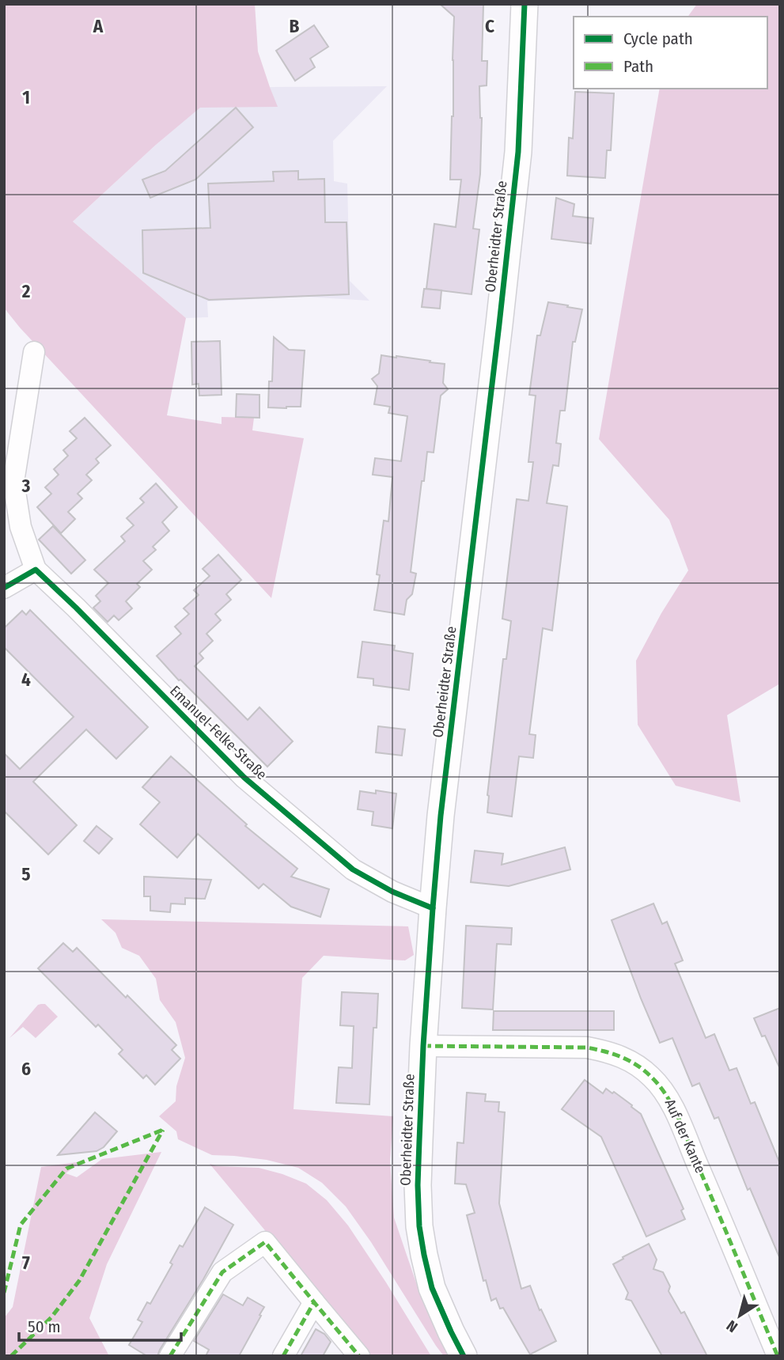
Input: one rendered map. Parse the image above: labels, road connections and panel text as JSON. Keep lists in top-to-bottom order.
{
  "streets": {
    "street": ["Oberheidter Straße", "Emanuel-Felke-Straße", "Auf der Kante"]
  },
  "crossings": [
    ["Oberheidter Straße", "Emanuel-Felke-Straße"],
    ["Oberheidter Straße", "Auf der Kante"]
  ],
  "legend": ["Cycle path", "Path"],
  "scale_bar": "50 m",
  "north": "bottom left",
  "grid": {
    "columns": ["A", "B", "C"],
    "rows": [
      "1",
      "2",
      "3",
      "4",
      "5",
      "6",
      "7"
    ]
  }
}
